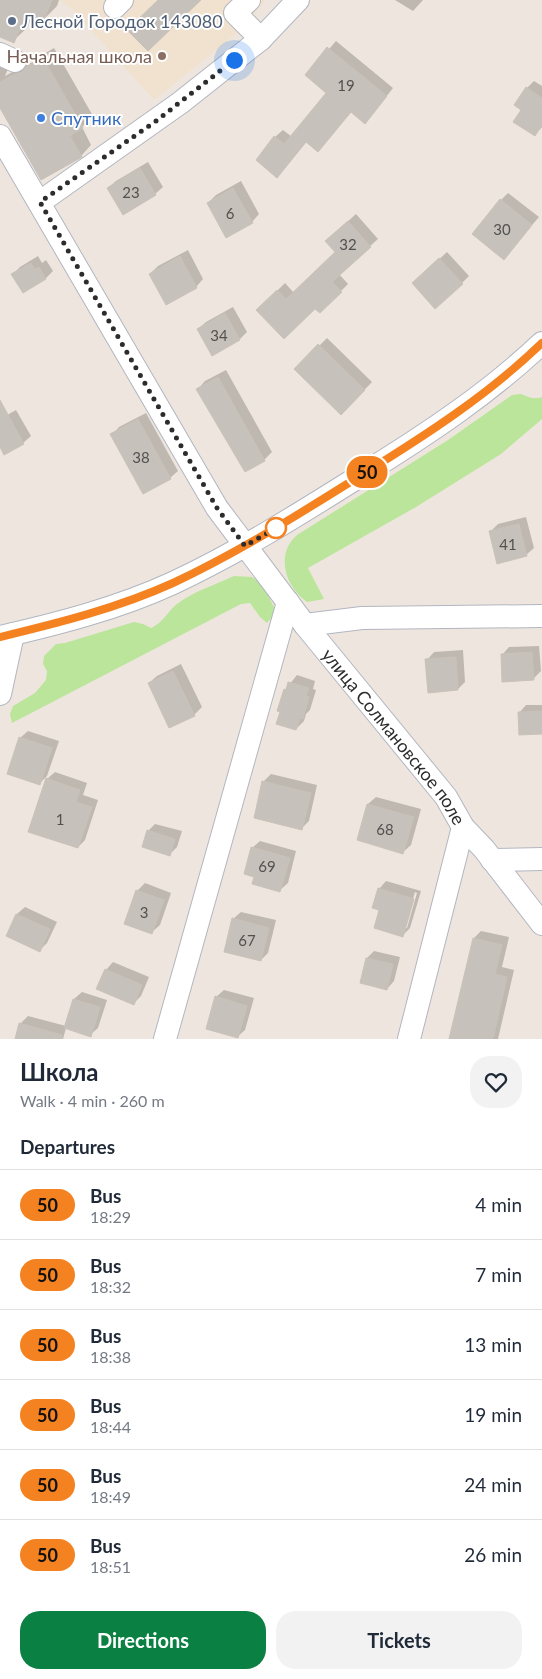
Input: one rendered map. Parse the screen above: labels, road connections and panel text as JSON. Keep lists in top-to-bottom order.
{
  "streets": {
    "street": ["улица Солмановское поле"]
  },
  "places": ["Лесной Городок 143080", "Начальная школа", "Спутник"],
  "lines": ["bus line 50"],
  "house_numbers": [
    "19",
    "23",
    "6",
    "30",
    "32",
    "34",
    "38",
    "41",
    "1",
    "68",
    "69",
    "3",
    "67"
  ],
  "page": {
    "on_map": "50",
    "heading": [
      ["Школа", "Walk · 4 min · 260 m"],
      "Departures"
    ],
    "list": [
      {
        "mark": "50",
        "name": "Bus",
        "note": "18:29",
        "value": "4 min"
      },
      {
        "mark": "50",
        "name": "Bus",
        "note": "18:32",
        "value": "7 min"
      },
      {
        "mark": "50",
        "name": "Bus",
        "note": "18:38",
        "value": "13 min"
      },
      {
        "mark": "50",
        "name": "Bus",
        "note": "18:44",
        "value": "19 min"
      },
      {
        "mark": "50",
        "name": "Bus",
        "note": "18:49",
        "value": "24 min"
      },
      {
        "mark": "50",
        "name": "Bus",
        "note": "18:51",
        "value": "26 min"
      }
    ],
    "buttons": ["Directions", "Tickets"]
  }
}
